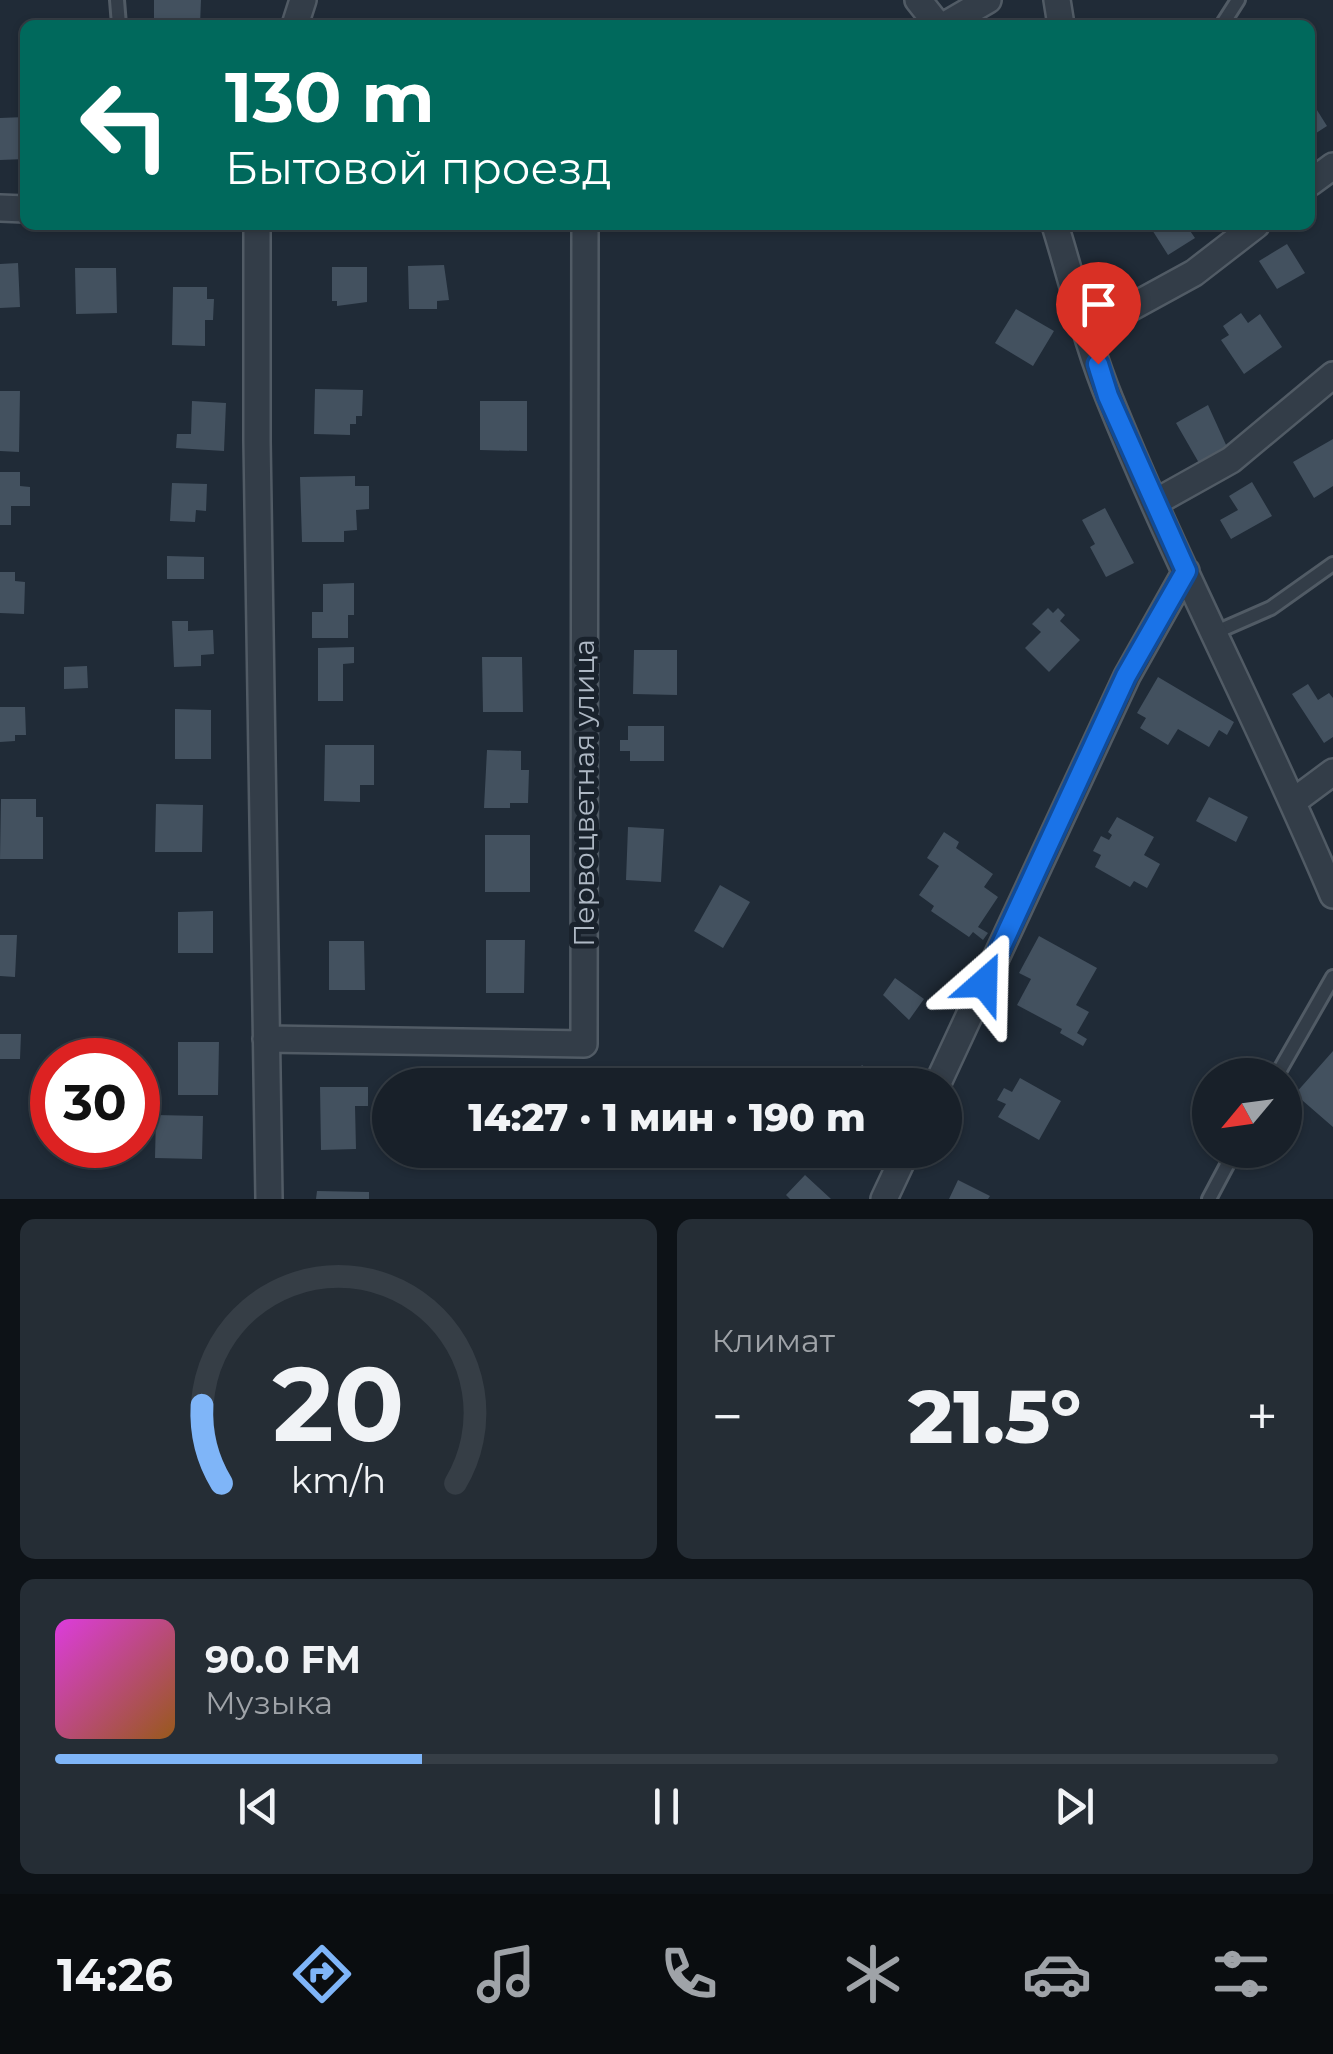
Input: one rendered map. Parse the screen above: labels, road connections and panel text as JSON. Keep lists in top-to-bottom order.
{
  "streets": {
    "street": ["Первоцветная улица"]
  },
  "north": "bottom left",
  "page": {
    "turn": ["130 m", "Бытовой проезд"],
    "limit": "30",
    "trip": "14:27 · 1 мин · 190 m",
    "tile": "Климат",
    "heat": ["−", "21.5°", "+"],
    "song": ["90.0 FM", "Музыка"],
    "tabs": "14:26",
    "gauge": ["20", "km/h"]
  }
}
